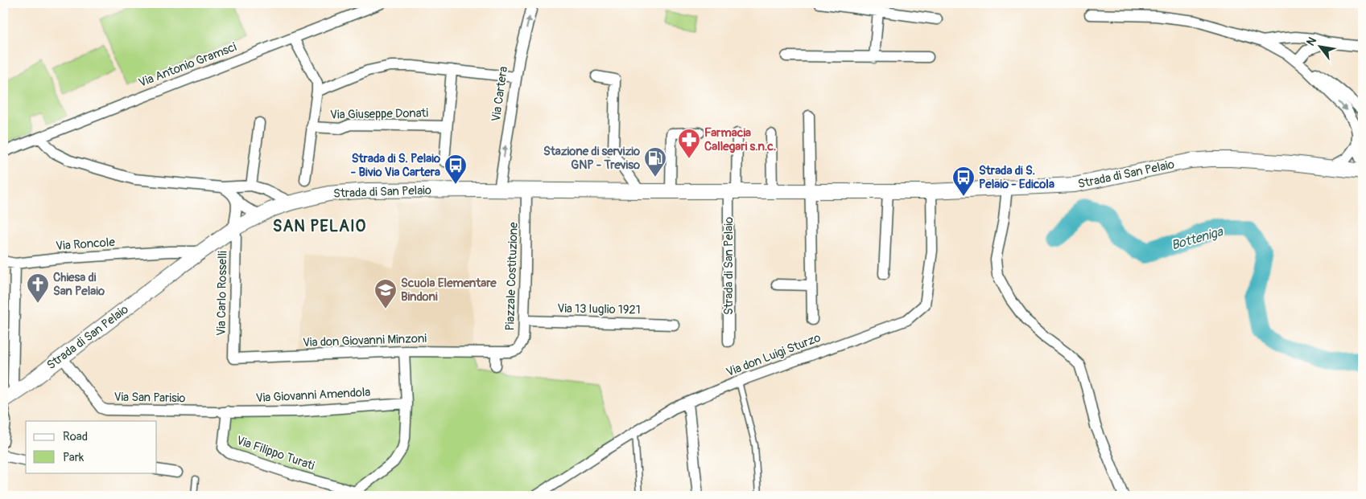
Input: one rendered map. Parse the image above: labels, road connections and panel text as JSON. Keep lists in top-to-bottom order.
{
  "streets": {
    "main road": ["Strada di San Pelaio"],
    "street": [
      "Via Antonio Gramsci",
      "Via Cartera",
      "Via Giuseppe Donati",
      "Via Roncole",
      "Piazzale Costituzione",
      "Via Carlo Rosselli",
      "Via 13 luglio 1921",
      "Via don Giovanni Minzoni",
      "Via don Luigi Sturzo",
      "Via Giovanni Amendola",
      "Via San Parisio",
      "Via Filippo Turati"
    ]
  },
  "crossings": [
    ["Via Cartera", "Strada di San Pelaio"],
    ["Strada di San Pelaio", "Via Roncole"],
    ["Strada di San Pelaio", "Piazzale Costituzione"],
    ["Strada di San Pelaio", "Via Carlo Rosselli"],
    ["Strada di San Pelaio", "Via don Luigi Sturzo"],
    ["Strada di San Pelaio", "Via San Parisio"],
    ["Piazzale Costituzione", "Via 13 luglio 1921"],
    ["Piazzale Costituzione", "Via don Giovanni Minzoni"],
    ["Via Carlo Rosselli", "Via don Giovanni Minzoni"],
    ["Via Giovanni Amendola", "Via San Parisio"],
    ["Via Giovanni Amendola", "Via Filippo Turati"],
    ["Via San Parisio", "Via Filippo Turati"]
  ],
  "districts": ["SAN PELAIO"],
  "water": ["Botteniga"],
  "places": {
    "pharmacy": ["Farmacia Callegari s.n.c."],
    "fuel station": ["Stazione di servizio GNP - Treviso"],
    "bus stop": ["Strada di S. Pelaio - Bivio Via Cartera", "Strada di S. Pelaio - Edicola"],
    "church": ["Chiesa di San Pelaio"],
    "school or university": ["Scuola Elementare Bindoni"]
  },
  "legend": ["Road", "Park"],
  "north": "top left"
}
